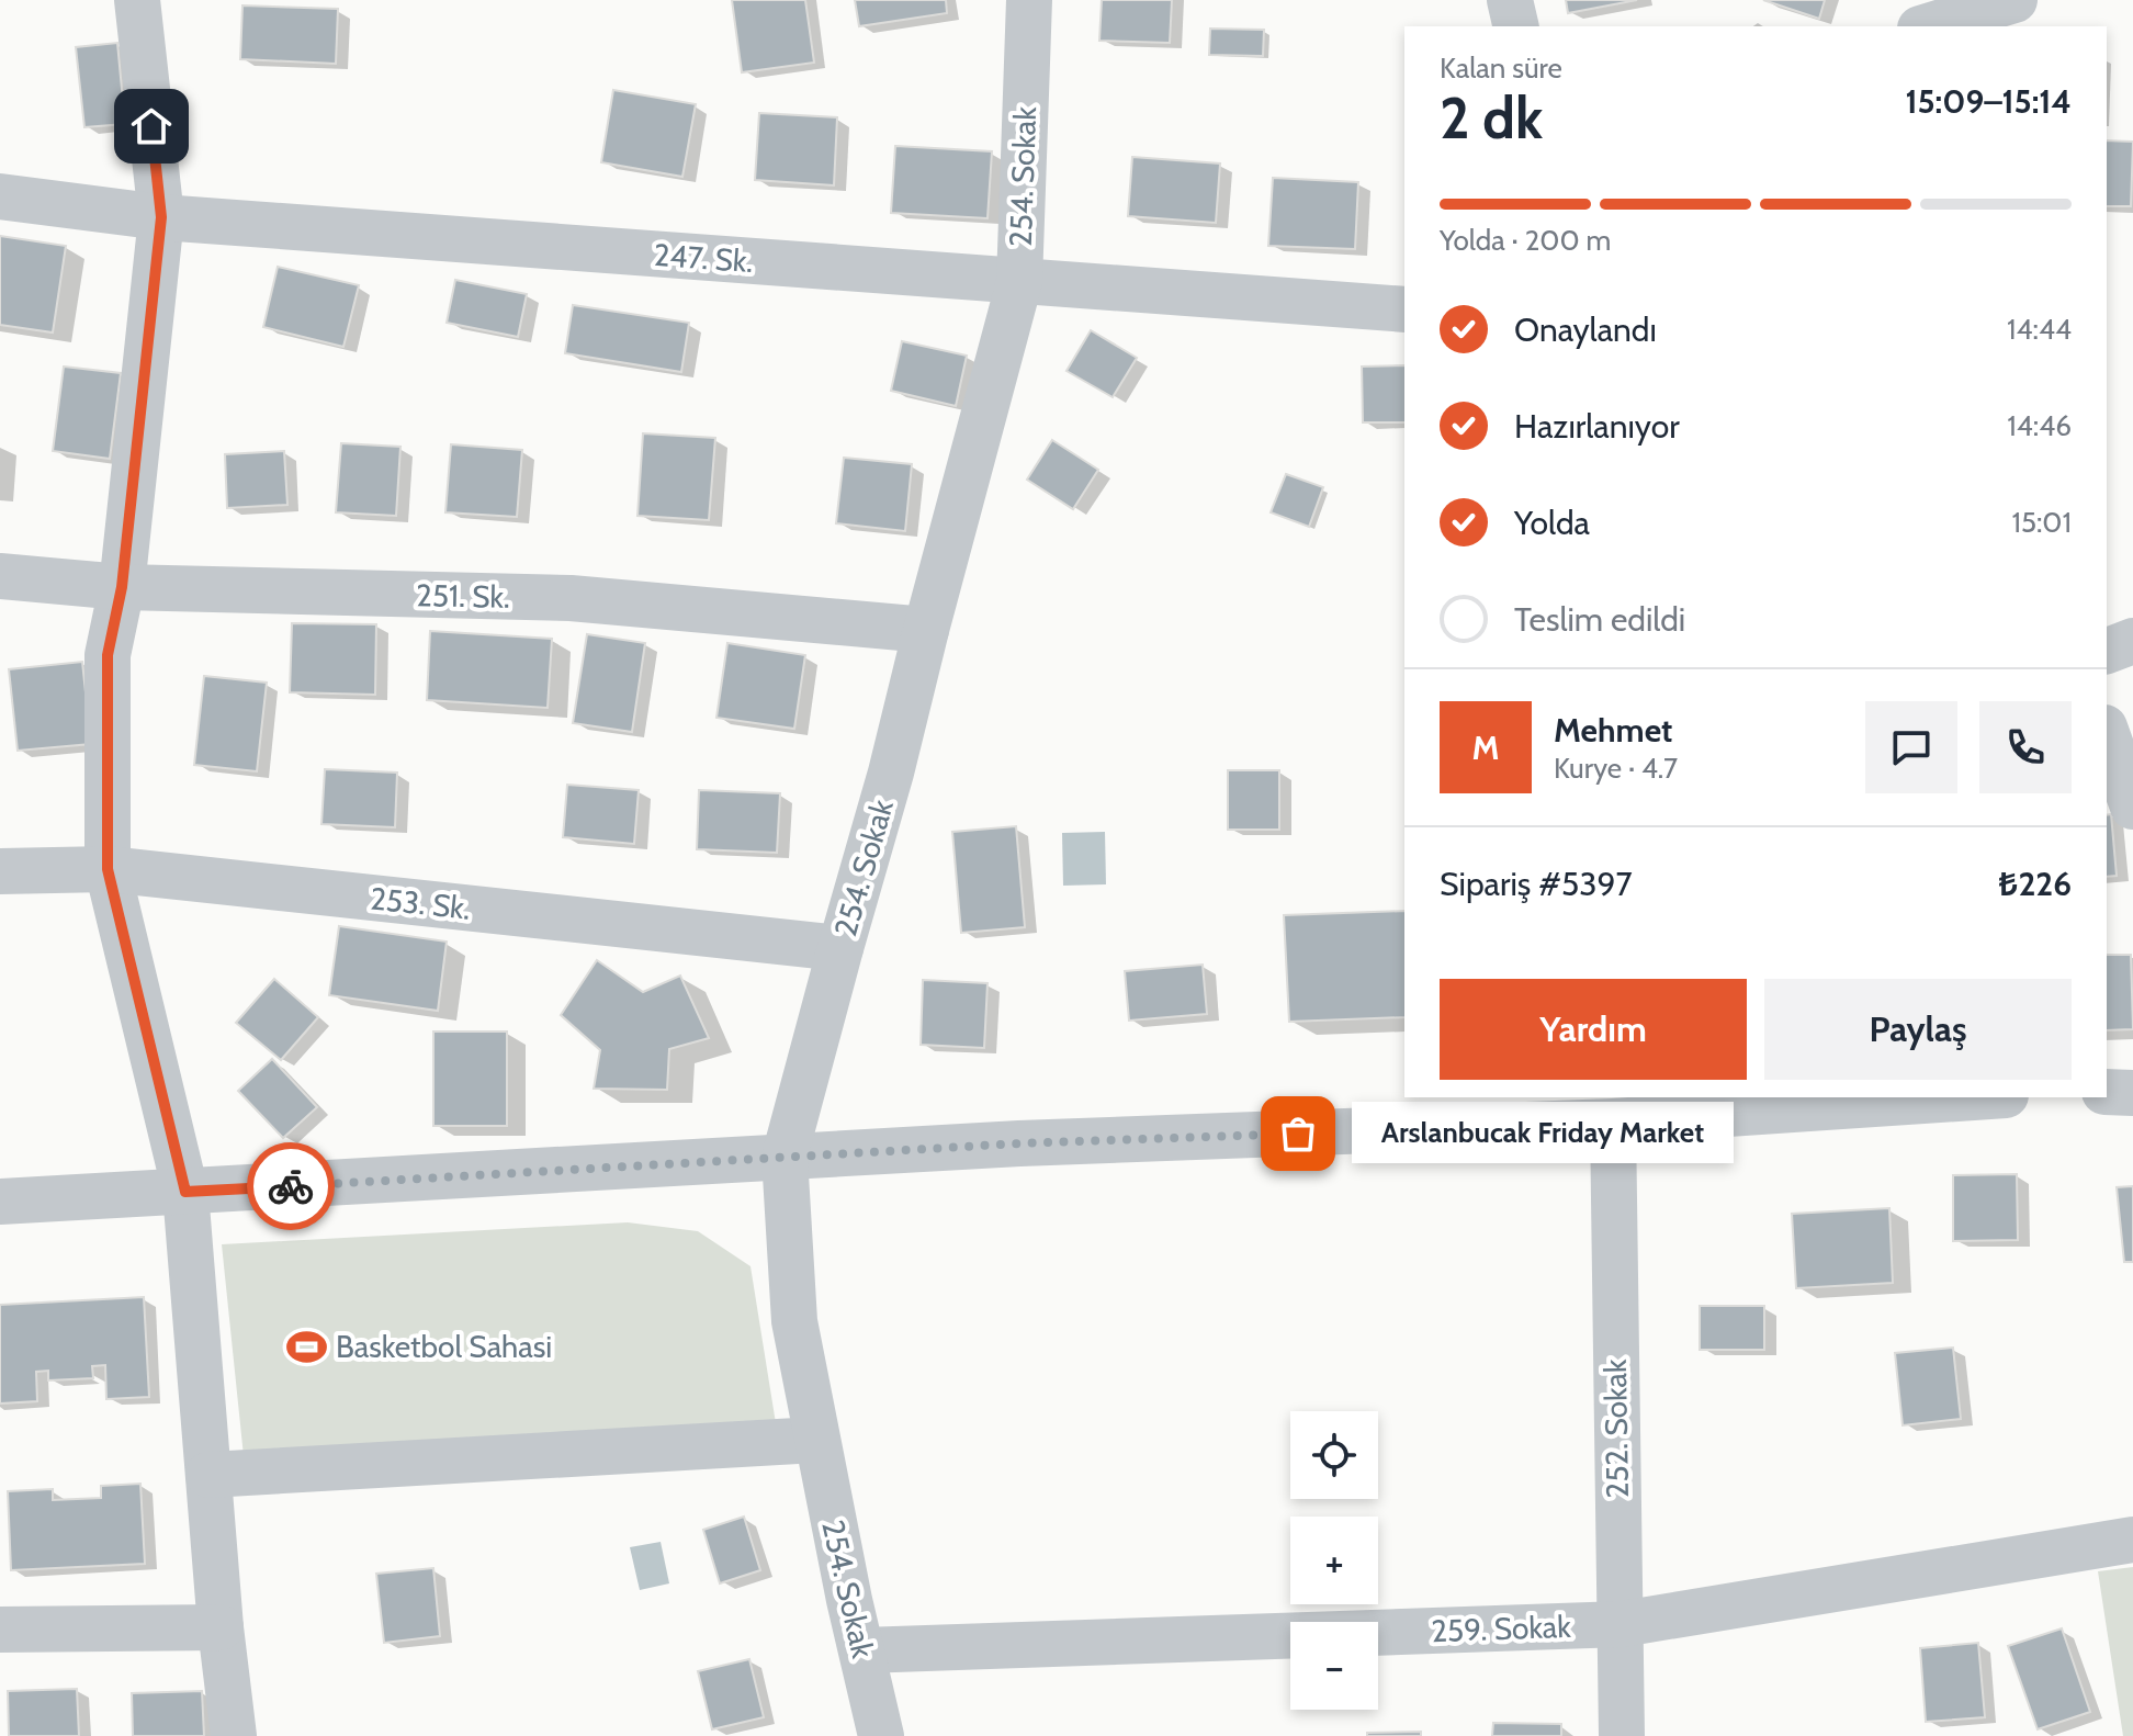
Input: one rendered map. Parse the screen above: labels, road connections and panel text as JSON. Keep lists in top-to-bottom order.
{
  "streets": {
    "street": [
      "254. Sokak",
      "247. Sk.",
      "251. Sk.",
      "253. Sk.",
      "252. Sokak",
      "259. Sokak"
    ]
  },
  "crossings": [
    ["254. Sokak", "247. Sk."],
    ["254. Sokak", "251. Sk."],
    ["254. Sokak", "253. Sk."],
    ["254. Sokak", "259. Sokak"],
    ["252. Sokak", "259. Sokak"]
  ],
  "places": {
    "other": ["Arslanbucak Friday Market"],
    "sports": ["Basketbol Sahasi"]
  },
  "page": {
    "heading": ["2 dk", "Kalan süre", "15:09–15:14"],
    "panel": [
      "Mehmet",
      "Kurye · 4.7",
      "Sipariş #5397",
      "₺226"
    ],
    "bar": "Yolda · 200 m",
    "list": [
      ["Onaylandı", "14:44"],
      ["Hazırlanıyor", "14:46"],
      ["Yolda", "15:01"],
      "Teslim edildi"
    ],
    "round": "M",
    "buttons": ["Yardım", "Paylaş"],
    "bubble": "Arslanbucak Friday Market",
    "map_buttons": ["+", "−"]
  }
}
